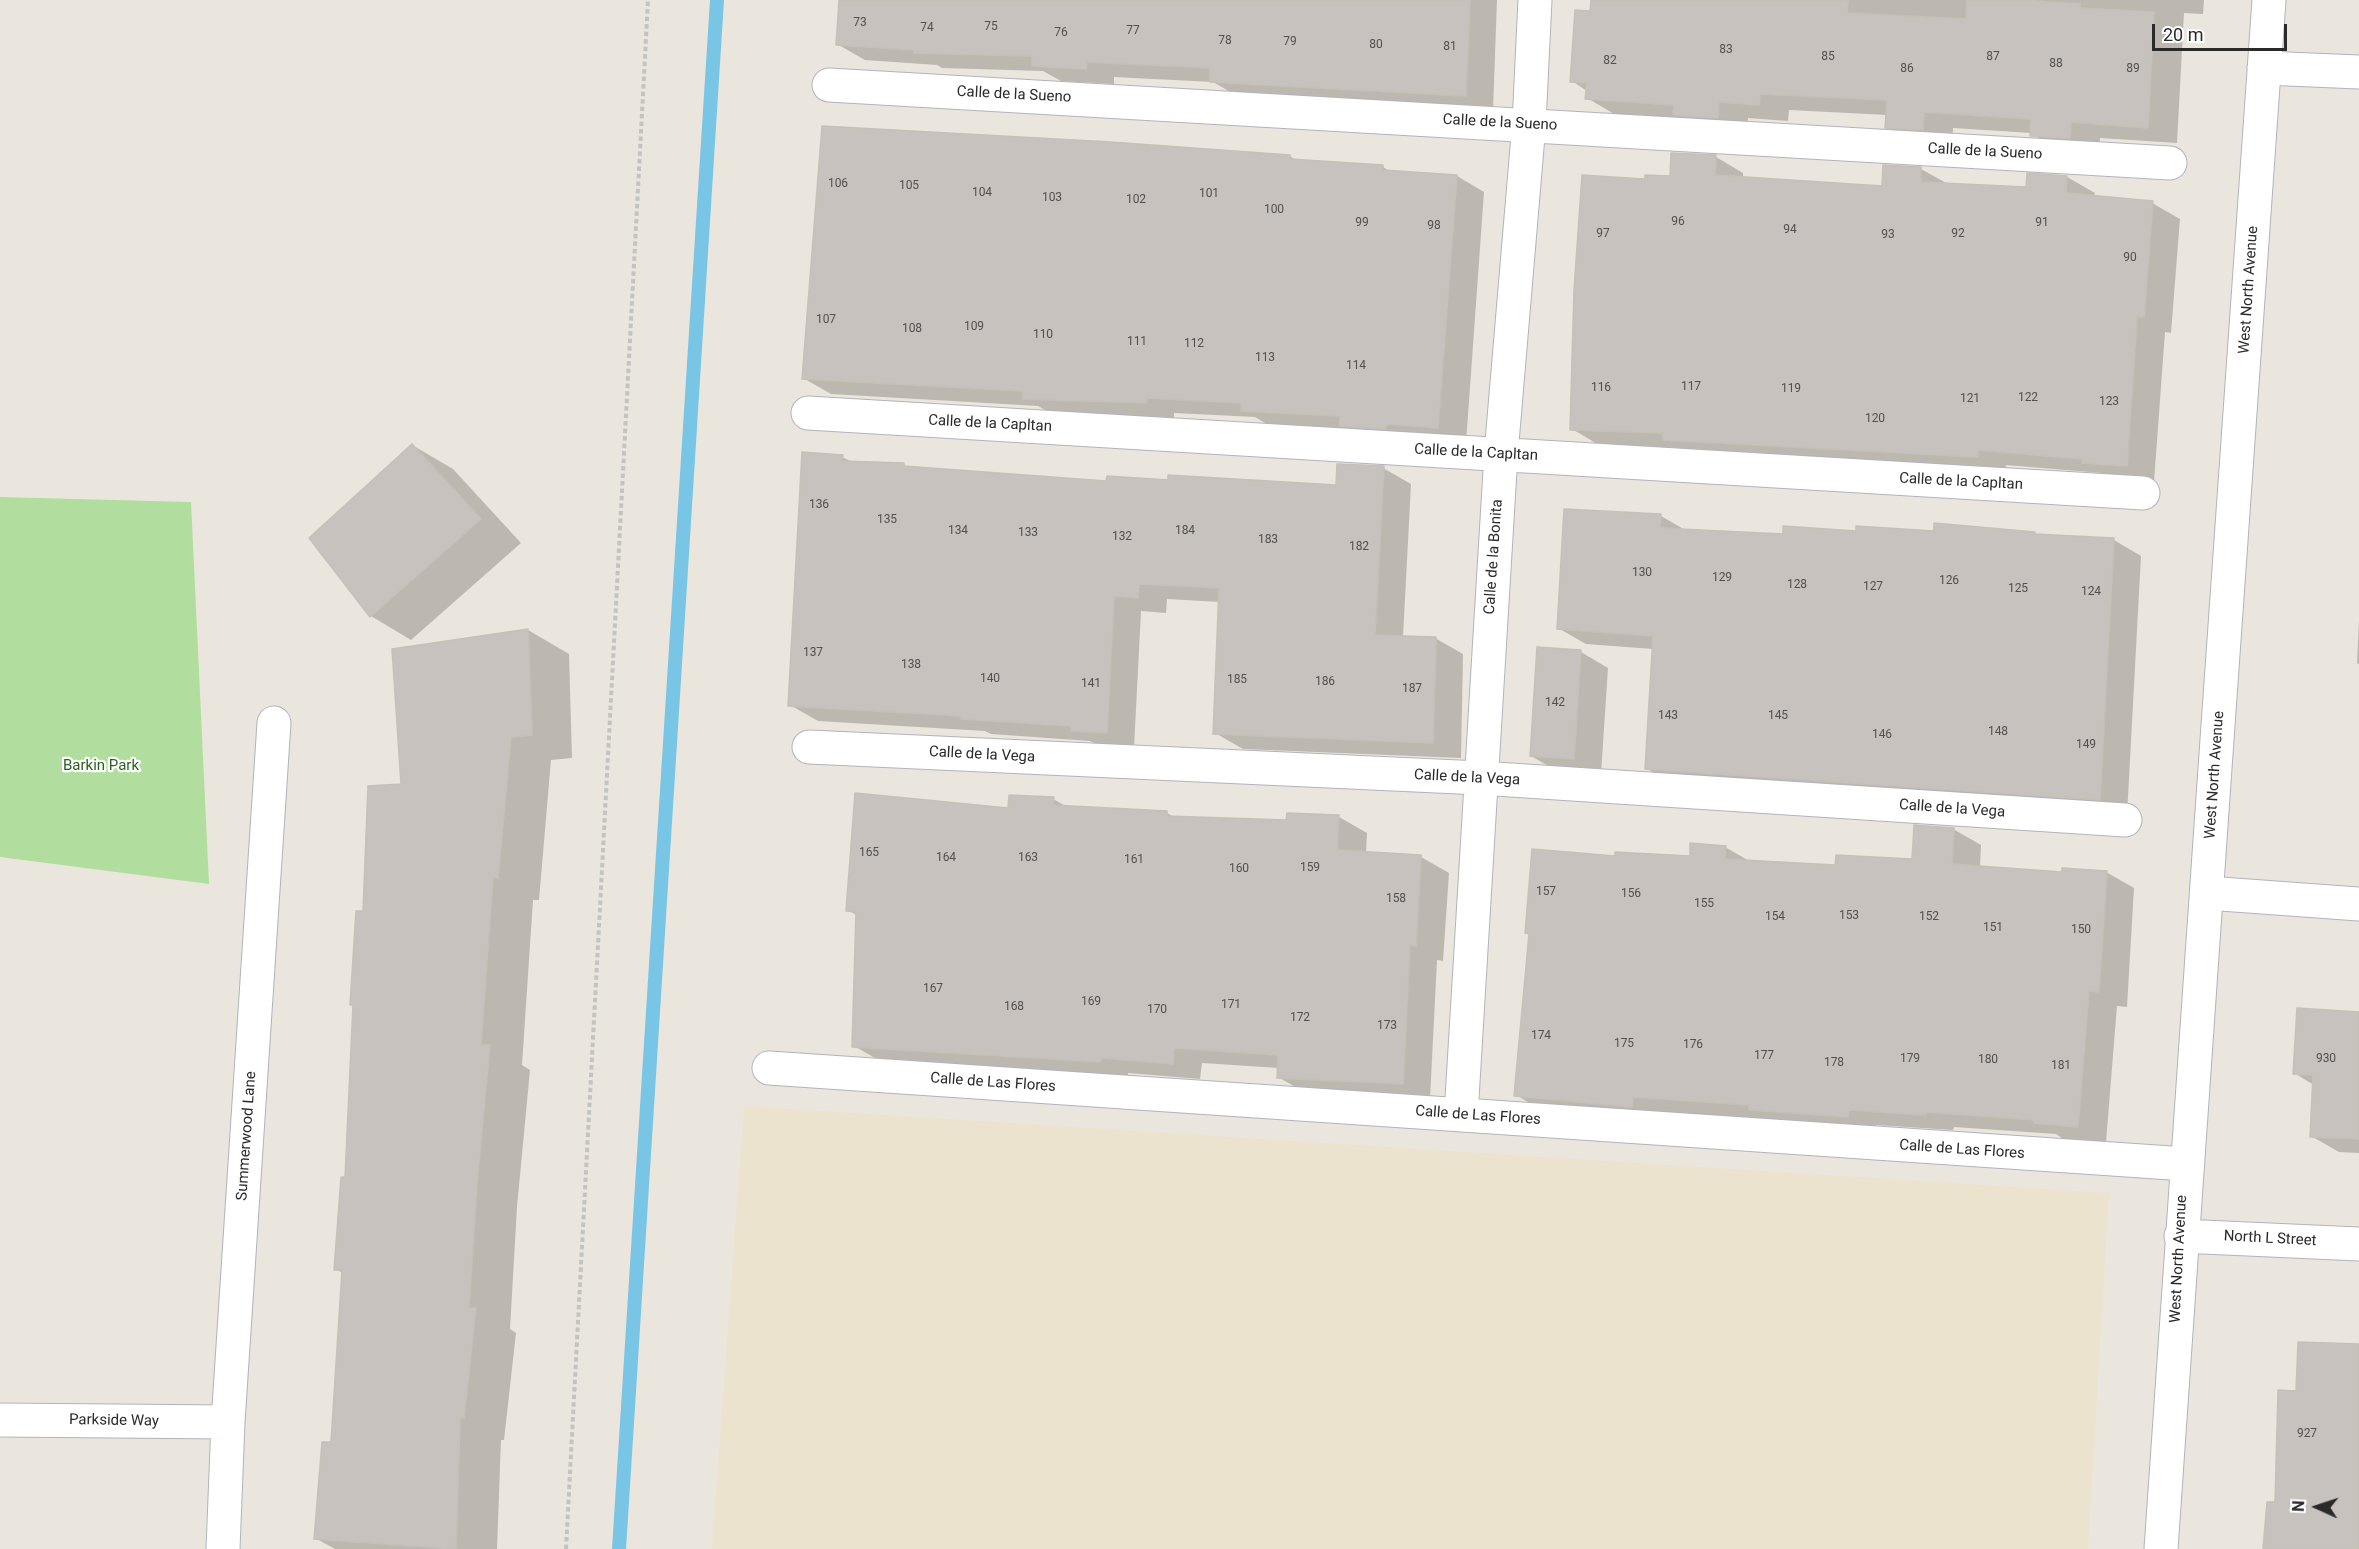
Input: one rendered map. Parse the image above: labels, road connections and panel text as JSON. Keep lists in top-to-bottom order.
{
  "streets": {
    "street": [
      "Calle de la Sueno",
      "West North Avenue",
      "Calle de la Capltan",
      "Calle de la Bonita",
      "Calle de la Vega",
      "Calle de Las Flores",
      "Summerwood Lane",
      "North L Street",
      "Parkside Way"
    ]
  },
  "crossings": [
    ["Calle de la Sueno", "Calle de la Bonita"],
    ["West North Avenue", "Calle de Las Flores"],
    ["West North Avenue", "North L Street"],
    ["Calle de la Capltan", "Calle de la Bonita"],
    ["Calle de la Bonita", "Calle de la Vega"],
    ["Calle de la Bonita", "Calle de Las Flores"],
    ["Summerwood Lane", "Parkside Way"]
  ],
  "parks": ["Barkin Park"],
  "house_numbers": [
    "73",
    "75",
    "74",
    "77",
    "76",
    "78",
    "79",
    "80",
    "81",
    "83",
    "85",
    "87",
    "82",
    "88",
    "86",
    "89",
    "106",
    "105",
    "104",
    "101",
    "103",
    "102",
    "100",
    "96",
    "99",
    "91",
    "98",
    "94",
    "97",
    "92",
    "93",
    "90",
    "107",
    "109",
    "108",
    "110",
    "111",
    "112",
    "113",
    "114",
    "117",
    "116",
    "119",
    "122",
    "121",
    "123",
    "120",
    "136",
    "135",
    "134",
    "184",
    "133",
    "132",
    "183",
    "182",
    "130",
    "129",
    "126",
    "128",
    "127",
    "125",
    "124",
    "137",
    "138",
    "140",
    "185",
    "186",
    "141",
    "187",
    "142",
    "143",
    "145",
    "148",
    "146",
    "149",
    "165",
    "164",
    "163",
    "161",
    "159",
    "160",
    "157",
    "156",
    "158",
    "155",
    "153",
    "154",
    "152",
    "151",
    "150",
    "167",
    "169",
    "171",
    "168",
    "170",
    "172",
    "173",
    "174",
    "175",
    "176",
    "177",
    "179",
    "930",
    "180",
    "178",
    "181",
    "927"
  ],
  "scale_bar": "20 m",
  "north": "left"
}
